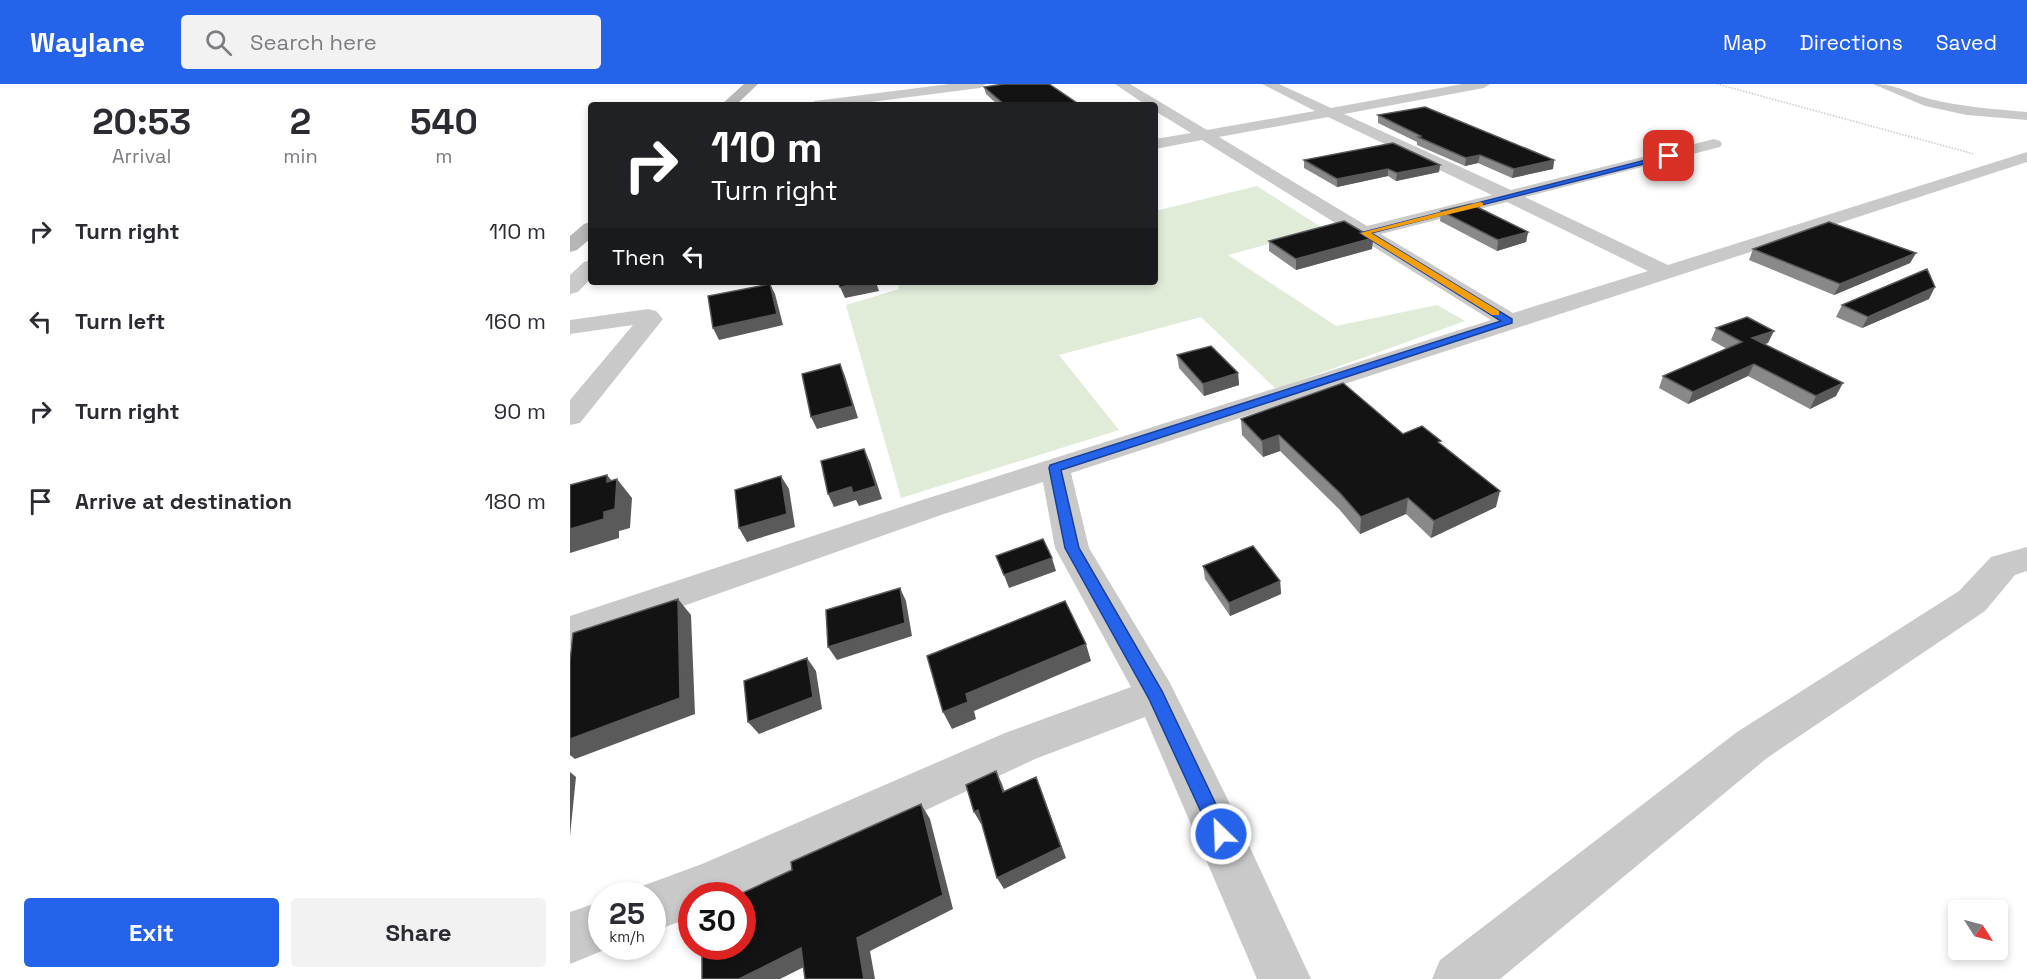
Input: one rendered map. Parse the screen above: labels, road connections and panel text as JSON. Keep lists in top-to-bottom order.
{
  "north": "bottom right",
  "page": {
    "header": "Waylane",
    "search": "Search here",
    "nav": ["Map", "Directions", "Saved"],
    "eta": [
      "20:53",
      "Arrival",
      "2",
      "min",
      "540",
      "m"
    ],
    "turn": ["110 m", "Turn right"],
    "list": [
      {
        "name": "Turn right",
        "value": "110 m"
      },
      {
        "name": "Turn left",
        "value": "160 m"
      },
      {
        "name": "Turn right",
        "value": "90 m"
      },
      {
        "name": "Arrive at destination",
        "value": "180 m"
      }
    ],
    "then": "Then",
    "speed": "25 km/h",
    "limit": "30",
    "buttons": ["Exit", "Share"]
  }
}
